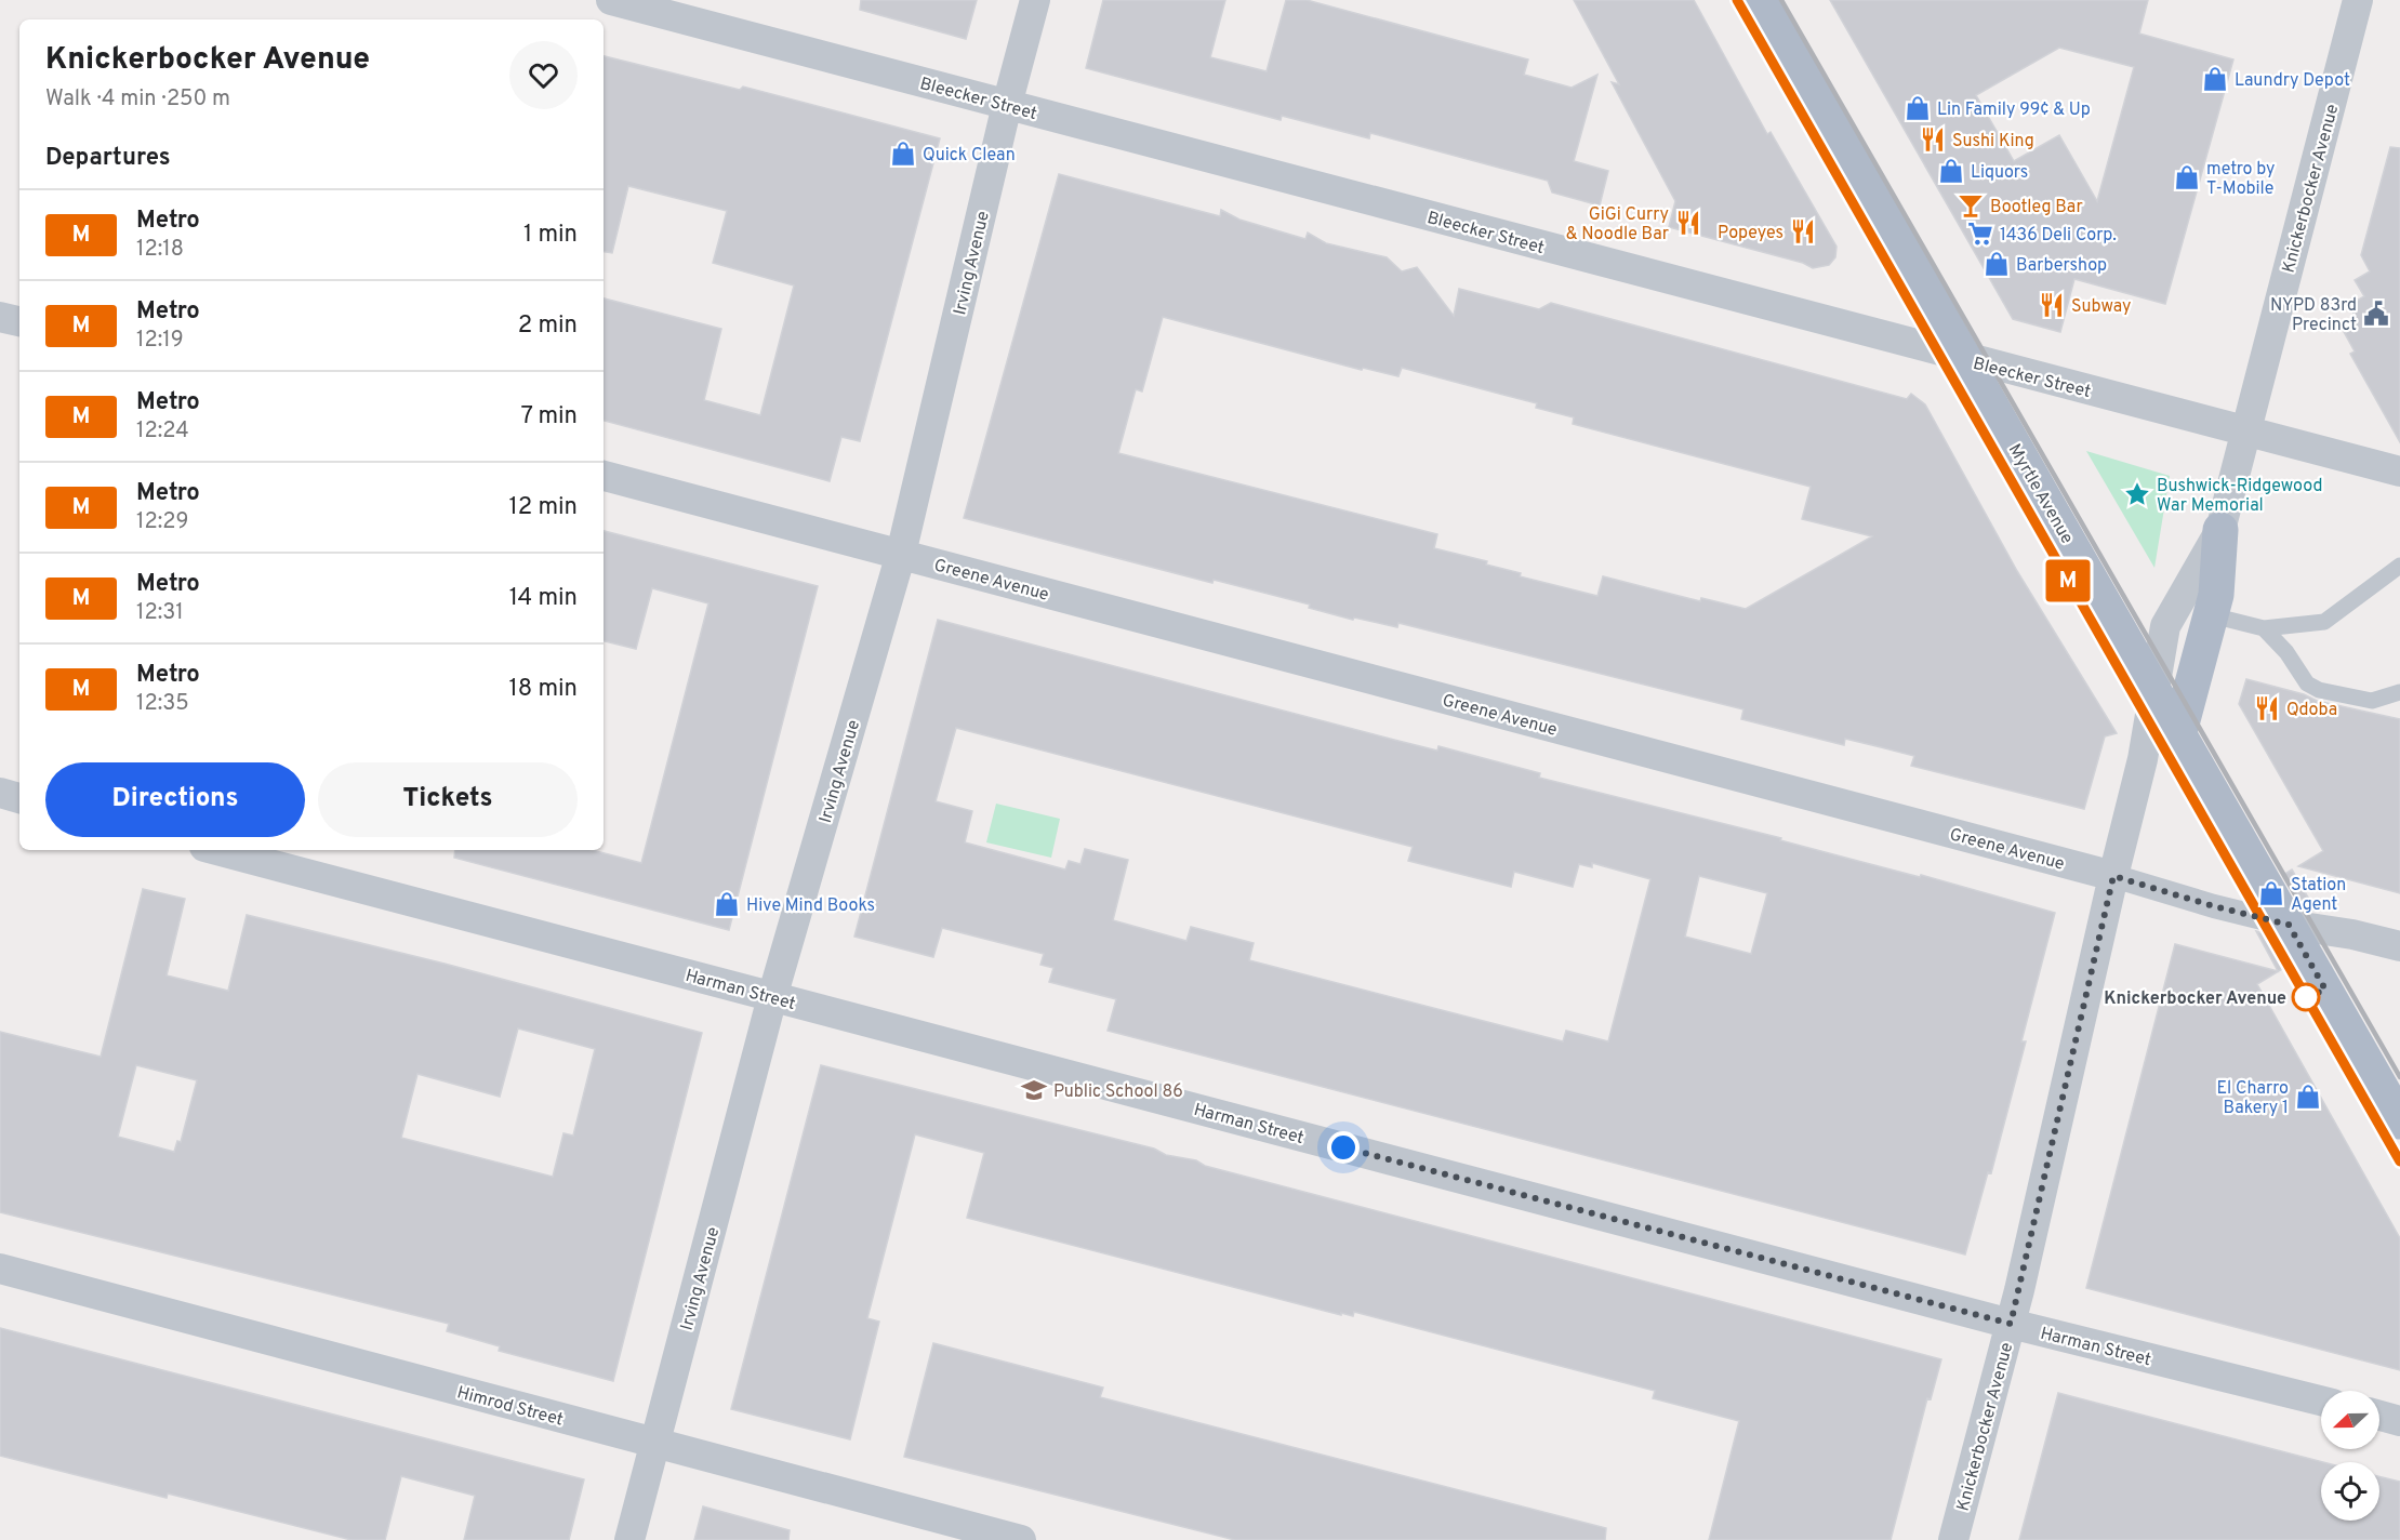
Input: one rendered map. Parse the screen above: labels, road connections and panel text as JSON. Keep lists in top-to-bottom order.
{
  "streets": {
    "main road": ["Myrtle Avenue"],
    "street": [
      "Bleecker Street",
      "Knickerbocker Avenue",
      "Irving Avenue",
      "Greene Avenue",
      "Harman Street",
      "Himrod Street"
    ]
  },
  "crossings": [
    ["Bleecker Street", "Knickerbocker Avenue"],
    ["Bleecker Street", "Irving Avenue"],
    ["Bleecker Street", "Myrtle Avenue"],
    ["Knickerbocker Avenue", "Myrtle Avenue"],
    ["Knickerbocker Avenue", "Greene Avenue"],
    ["Knickerbocker Avenue", "Harman Street"],
    ["Irving Avenue", "Greene Avenue"],
    ["Irving Avenue", "Harman Street"],
    ["Irving Avenue", "Himrod Street"],
    ["Myrtle Avenue", "Greene Avenue"]
  ],
  "places": {
    "shop": [
      "Laundry Depot",
      "Lin Family 99¢ & Up",
      "Quick Clean",
      "Liquors",
      "metro by T-Mobile",
      "Barbershop",
      "Station Agent",
      "Hive Mind Books",
      "El Charro Bakery 1"
    ],
    "restaurant": [
      "Sushi King",
      "GiGi Curry & Noodle Bar",
      "Popeyes",
      "Subway",
      "Qdoba"
    ],
    "bar": ["Bootleg Bar"],
    "supermarket": ["1436 Deli Corp."],
    "public building": ["NYPD 83rd Precinct"],
    "place": ["Bushwick-Ridgewood War Memorial"],
    "other": ["Knickerbocker Avenue"],
    "school or university": ["Public School 86"]
  },
  "lines": ["metro line M"],
  "north": "left",
  "page": {
    "on_map": "M",
    "heading": [
      ["Knickerbocker Avenue", "Walk · 4 min · 250 m"],
      "Departures"
    ],
    "list": [
      {
        "mark": "M",
        "name": "Metro",
        "note": "12:18",
        "value": "1 min"
      },
      {
        "mark": "M",
        "name": "Metro",
        "note": "12:19",
        "value": "2 min"
      },
      {
        "mark": "M",
        "name": "Metro",
        "note": "12:24",
        "value": "7 min"
      },
      {
        "mark": "M",
        "name": "Metro",
        "note": "12:29",
        "value": "12 min"
      },
      {
        "mark": "M",
        "name": "Metro",
        "note": "12:31",
        "value": "14 min"
      },
      {
        "mark": "M",
        "name": "Metro",
        "note": "12:35",
        "value": "18 min"
      }
    ],
    "buttons": ["Directions", "Tickets"]
  }
}
